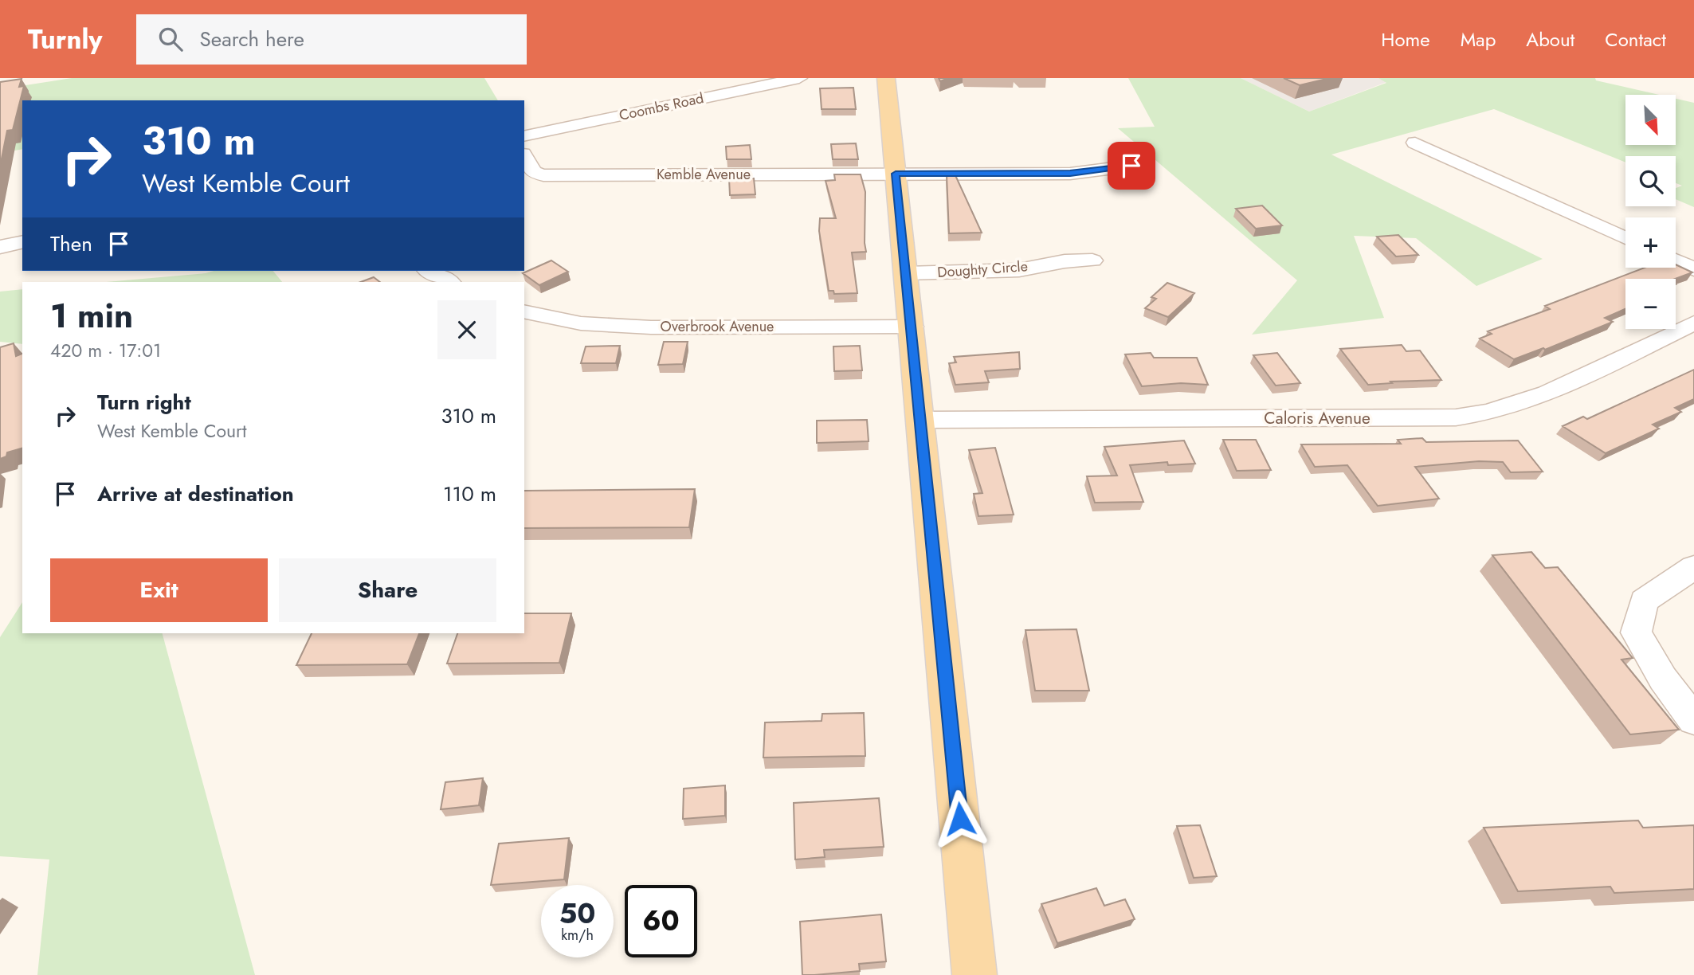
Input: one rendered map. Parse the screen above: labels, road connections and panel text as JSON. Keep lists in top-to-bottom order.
{
  "streets": {
    "street": [
      "Coombs Road",
      "Kemble Avenue",
      "Doughty Circle",
      "Overbrook Avenue",
      "Caloris Avenue"
    ]
  },
  "north": "bottom right",
  "page": {
    "header": "Turnly",
    "search": "Search here",
    "nav": [
      "Home",
      "Map",
      "About",
      "Contact"
    ],
    "map_buttons": ["+", "−"],
    "turn": ["310 m", "West Kemble Court"],
    "then": "Then",
    "heading": ["1 min", "420 m · 17:01"],
    "list": [
      {
        "name": "Turn right",
        "note": "West Kemble Court",
        "value": "310 m"
      },
      {
        "name": "Arrive at destination",
        "value": "110 m"
      }
    ],
    "buttons": ["Exit", "Share"],
    "speed": "50 km/h",
    "limit": "60"
  }
}
